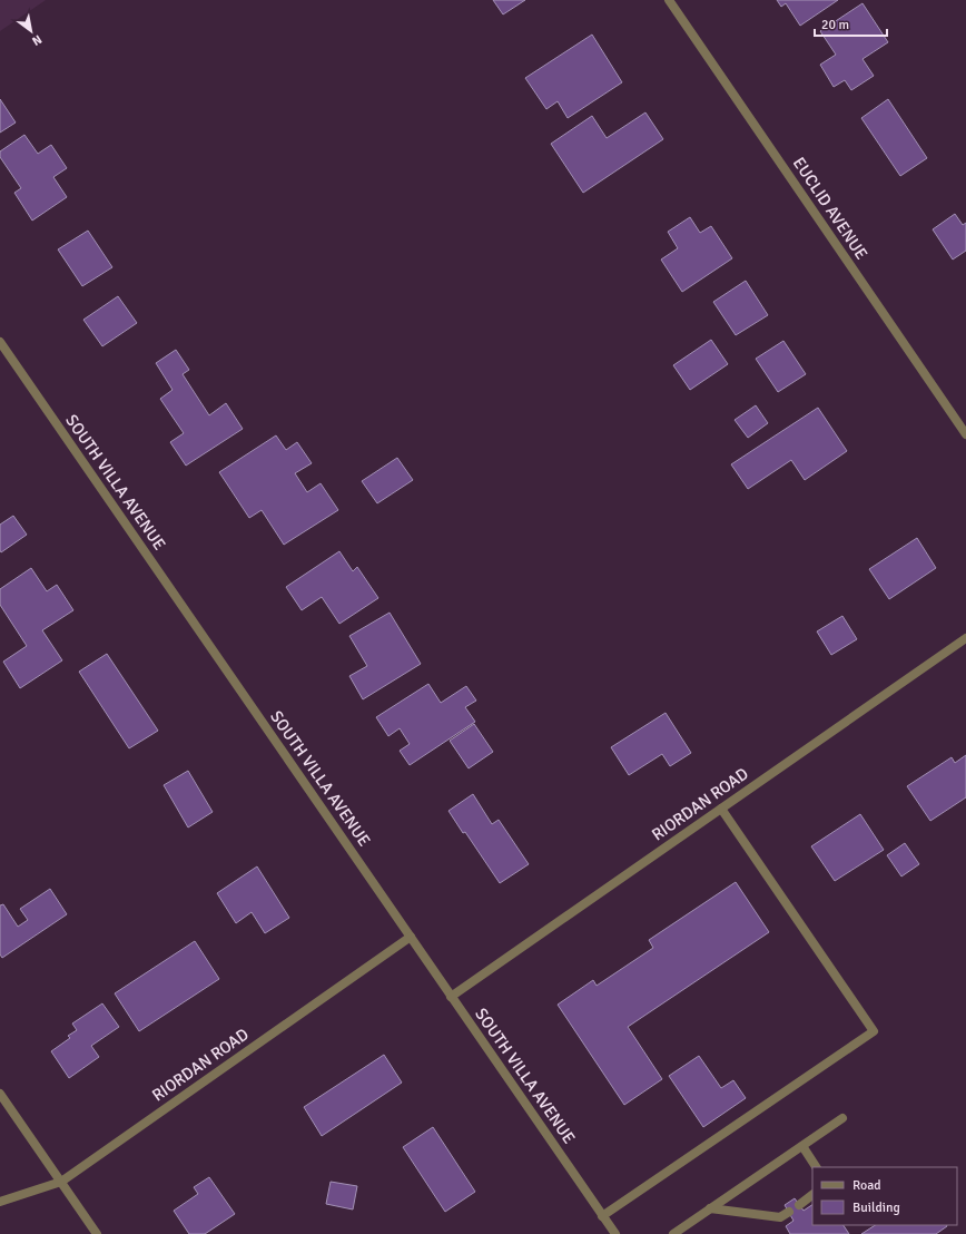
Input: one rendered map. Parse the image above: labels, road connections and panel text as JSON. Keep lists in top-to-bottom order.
{
  "streets": {
    "street": ["EUCLID AVENUE", "SOUTH VILLA AVENUE", "RIORDAN ROAD"]
  },
  "crossings": [
    ["SOUTH VILLA AVENUE", "RIORDAN ROAD"]
  ],
  "legend": ["Road", "Building"],
  "scale_bar": "20 m",
  "north": "bottom right"
}
